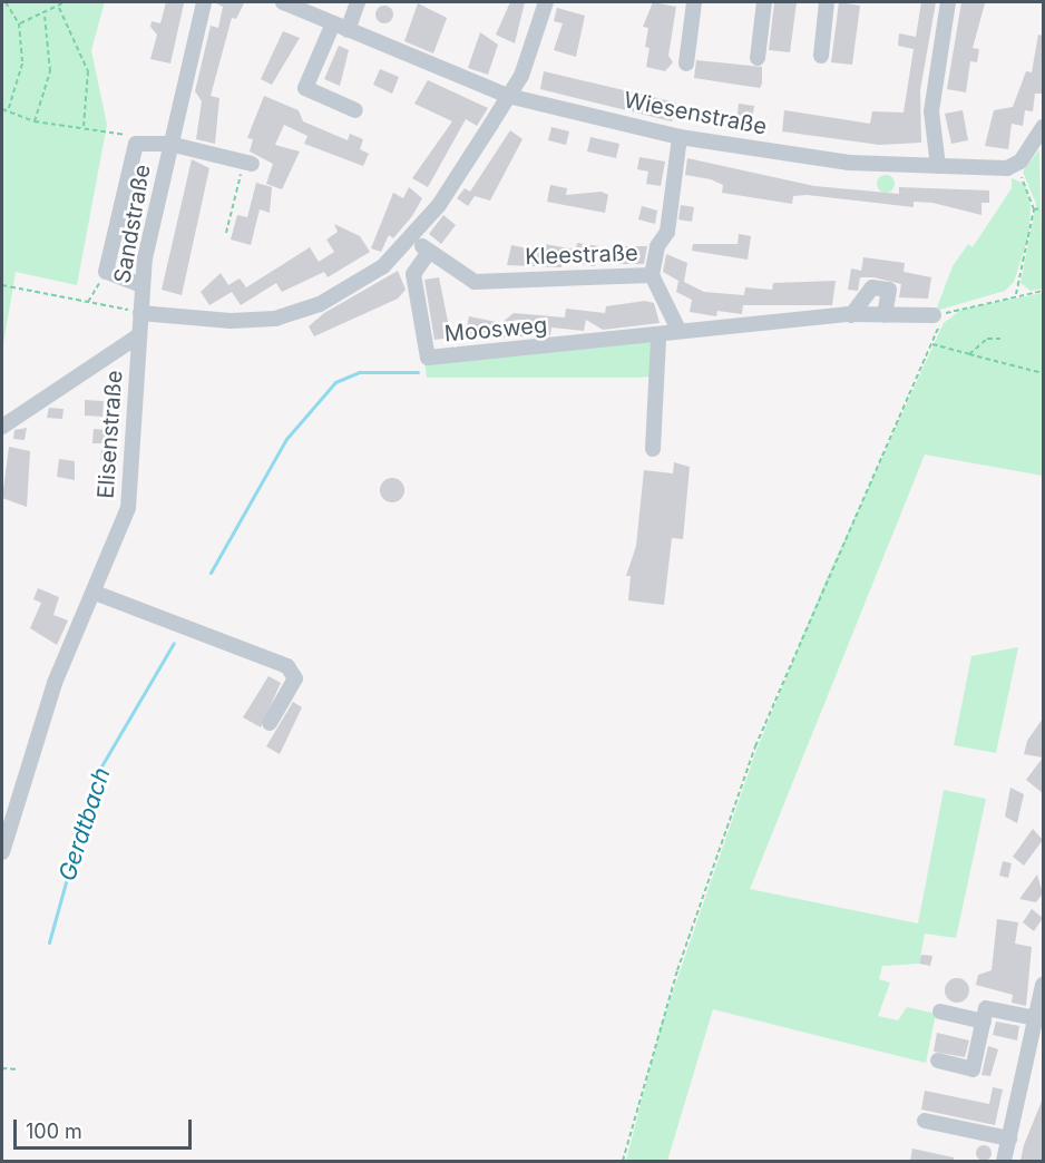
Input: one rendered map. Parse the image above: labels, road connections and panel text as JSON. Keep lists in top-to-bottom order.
{
  "streets": {
    "street": [
      "Wiesenstraße",
      "Sandstraße",
      "Kleestraße",
      "Moosweg",
      "Elisenstraße"
    ]
  },
  "crossings": [
    ["Sandstraße", "Elisenstraße"],
    ["Kleestraße", "Moosweg"]
  ],
  "water": ["Gerdtbach"],
  "scale_bar": "100 m"
}
